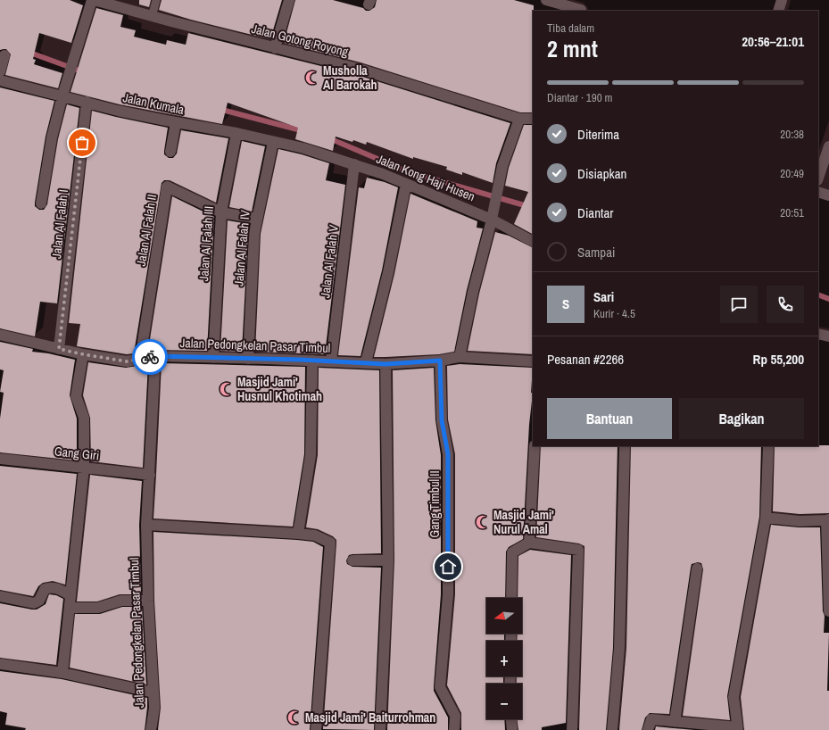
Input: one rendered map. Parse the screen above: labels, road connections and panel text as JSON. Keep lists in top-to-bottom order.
{
  "streets": {
    "street": [
      "Jalan Gotong Royong",
      "Jalan Kumala",
      "Jalan Kong Haji Husen",
      "Jalan Al Falah I",
      "Jalan Al Falah II",
      "Jalan Al Falah III",
      "Jalan Al Falah IV",
      "Jalan Al Falah V",
      "Jalan Pedongkelan Pasar Timbul",
      "Gang Giri",
      "Gang Timbul II"
    ]
  },
  "crossings": [
    ["Jalan Kumala", "Jalan Kong Haji Husen"],
    ["Jalan Kumala", "Jalan Al Falah I"],
    ["Jalan Kumala", "Jalan Al Falah III"],
    ["Jalan Kumala", "Jalan Al Falah IV"],
    ["Jalan Kong Haji Husen", "Jalan Al Falah V"],
    ["Jalan Al Falah II", "Jalan Al Falah III"],
    ["Jalan Al Falah II", "Jalan Al Falah IV"],
    ["Jalan Al Falah III", "Jalan Pedongkelan Pasar Timbul"],
    ["Jalan Al Falah IV", "Jalan Pedongkelan Pasar Timbul"],
    ["Jalan Al Falah V", "Jalan Pedongkelan Pasar Timbul"],
    ["Jalan Pedongkelan Pasar Timbul", "Gang Giri"],
    ["Jalan Pedongkelan Pasar Timbul", "Gang Timbul II"]
  ],
  "places": {
    "mosque": [
      "Musholla Al Barokah",
      "Masjid Jami' Husnul Khotimah",
      "Masjid Jami' Nurul Amal",
      "Masjid Jami' Baiturrohman"
    ]
  },
  "north": "left",
  "page": {
    "heading": ["2 mnt", "Tiba dalam", "20:56–21:01"],
    "panel": [
      "Sari",
      "Kurir · 4.5",
      "Pesanan #2266",
      "Rp 55,200"
    ],
    "bar": "Diantar · 190 m",
    "list": [
      ["Diterima", "20:38"],
      ["Disiapkan", "20:49"],
      ["Diantar", "20:51"],
      "Sampai"
    ],
    "round": "S",
    "buttons": ["Bantuan", "Bagikan"],
    "map_buttons": ["+", "−"]
  }
}
